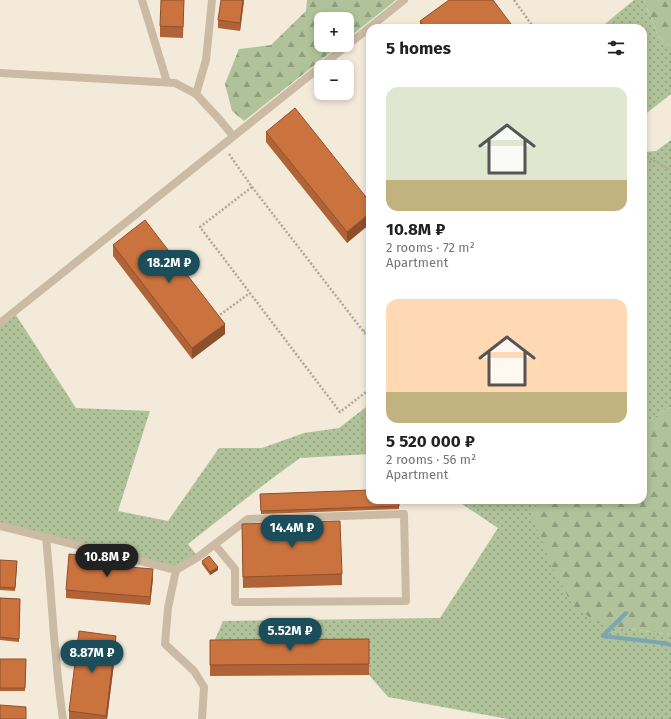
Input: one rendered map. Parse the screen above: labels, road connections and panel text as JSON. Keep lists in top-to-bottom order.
{
  "page": {
    "map_buttons": ["+", "−"],
    "heading": "5 homes",
    "list": [
      {
        "name": "10.8M ₽",
        "note": "2 rooms · 72 m² · Apartment"
      },
      {
        "name": "5 520 000 ₽",
        "note": "2 rooms · 56 m² · Apartment"
      }
    ],
    "price": [
      "18.2M ₽",
      "14.4M ₽",
      "10.8M ₽",
      "5.52M ₽",
      "8.87M ₽"
    ]
  }
}
